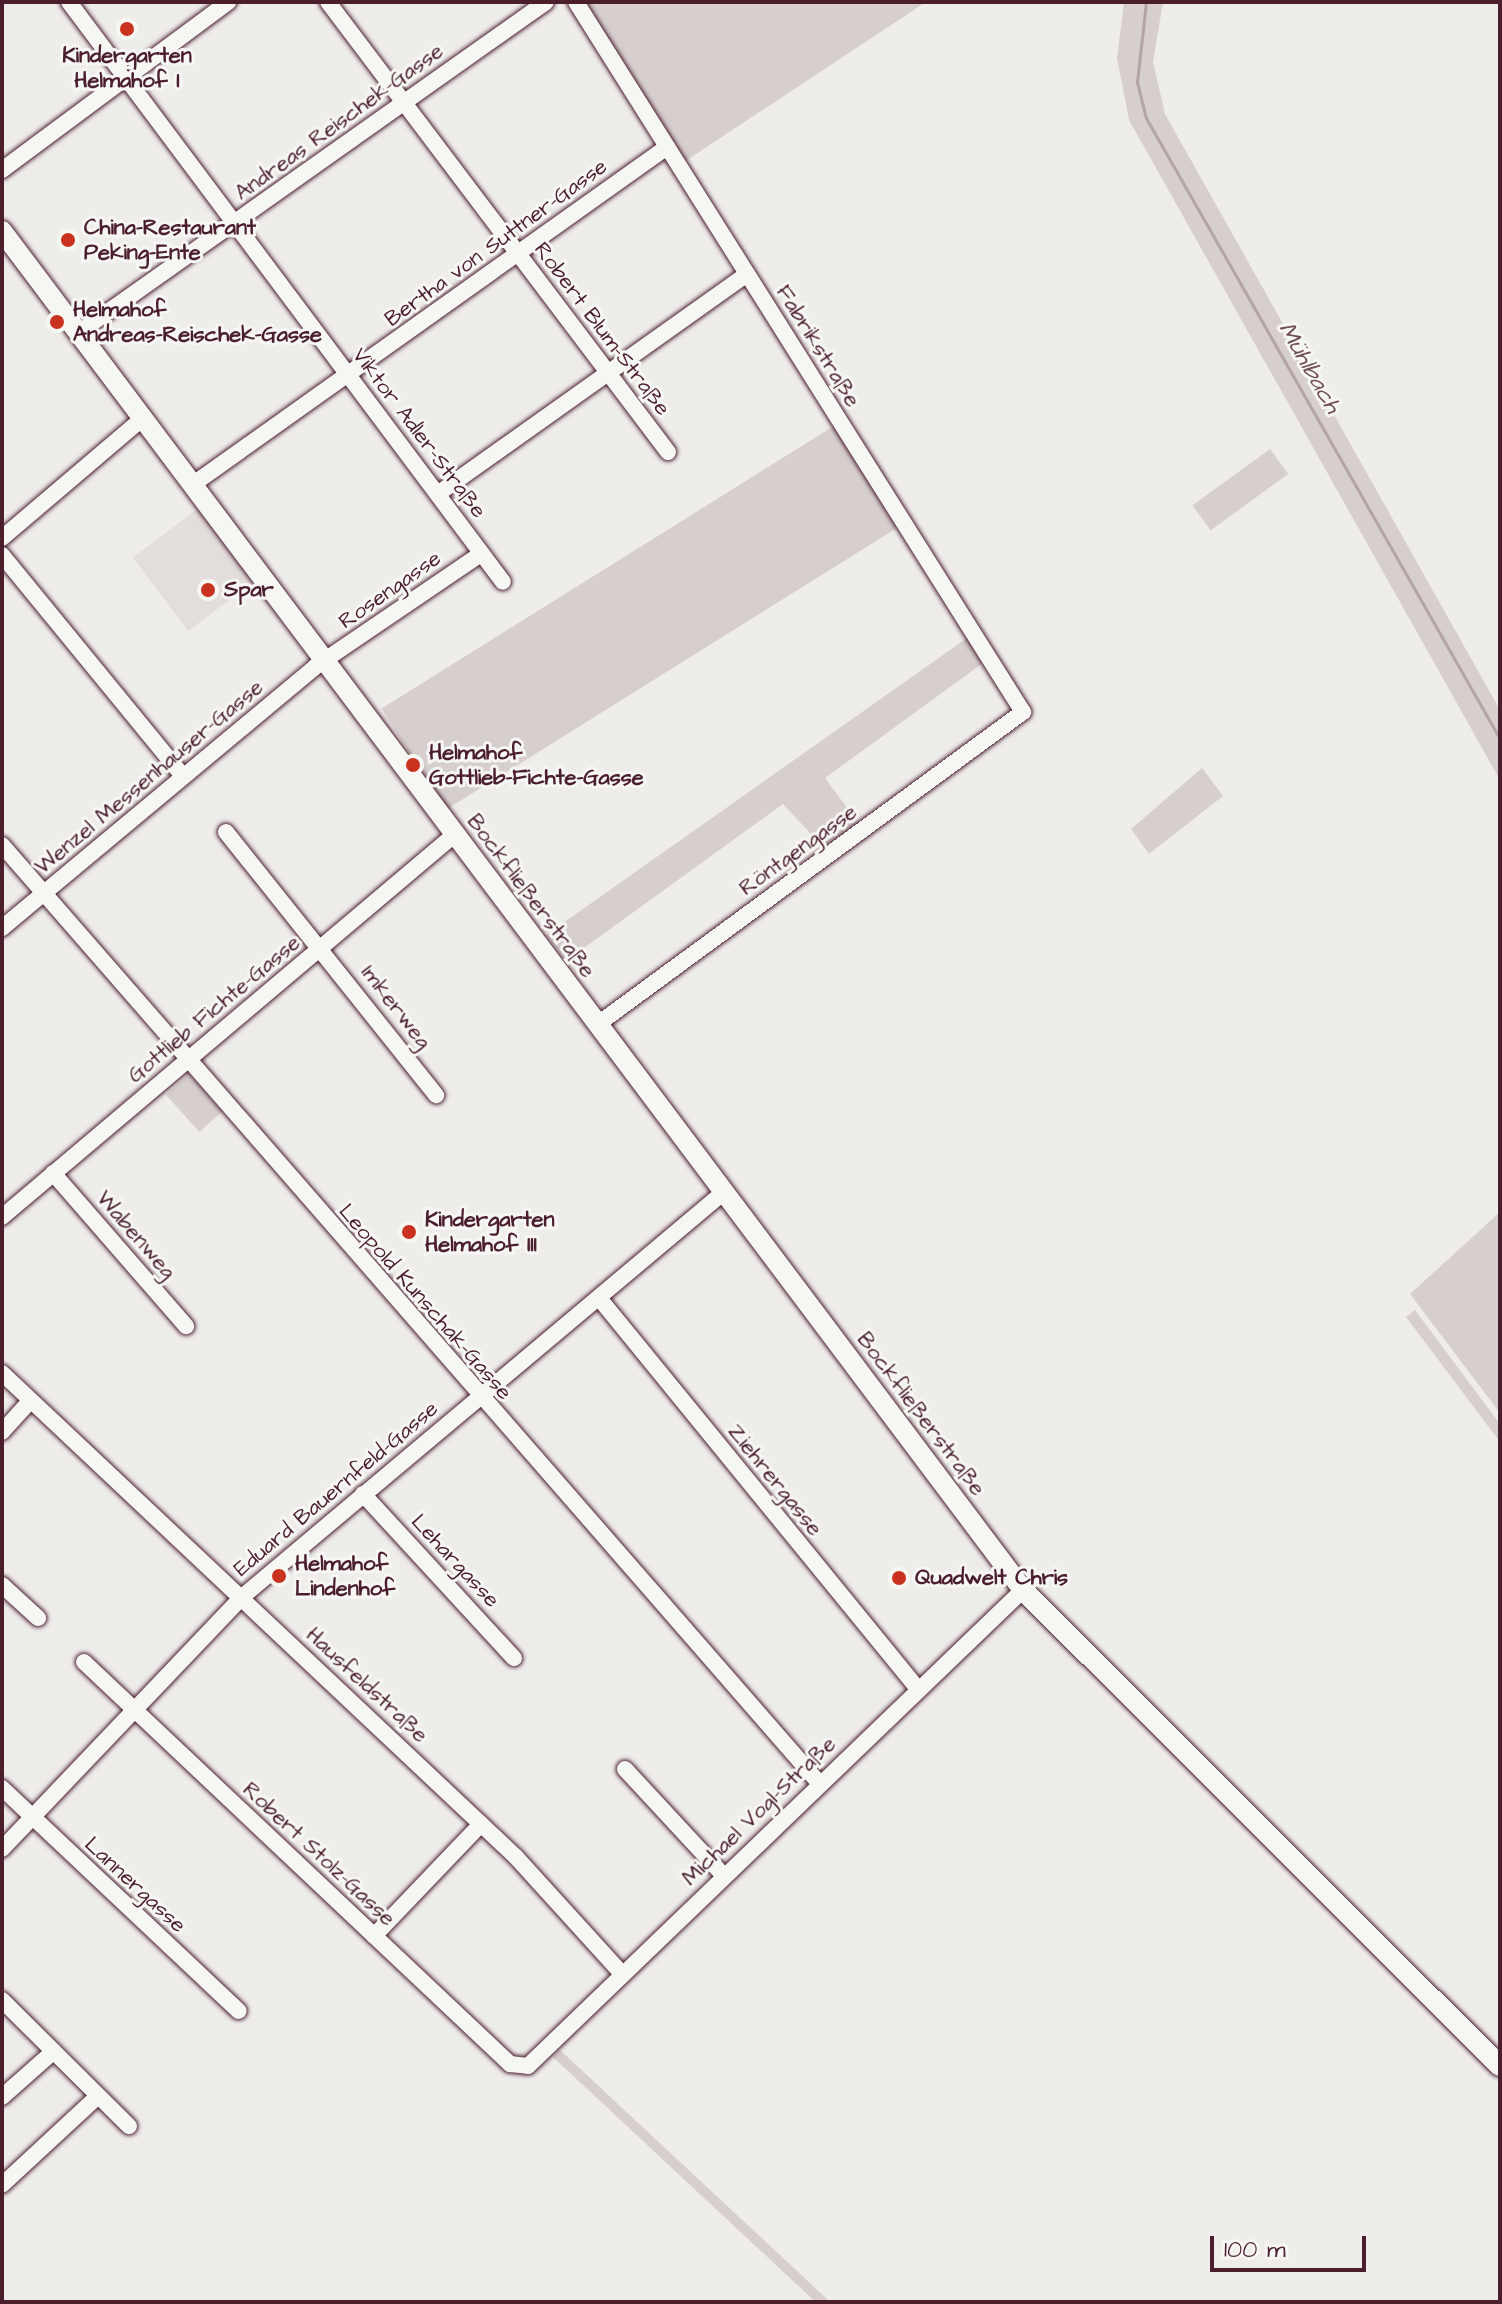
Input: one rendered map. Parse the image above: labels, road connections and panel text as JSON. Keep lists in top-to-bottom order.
{
  "streets": {
    "main road": ["Bockfließerstraße"],
    "street": [
      "Andreas Reischek-Gasse",
      "Bertha von Suttner-Gasse",
      "Robert Blum-Straße",
      "Fabrikstraße",
      "Viktor Adler-Straße",
      "Rosengasse",
      "Wenzel Messenhauser-Gasse",
      "Röntgengasse",
      "Imkerweg",
      "Gottlieb Fichte-Gasse",
      "Wabenweg",
      "Leopold Kunschak-Gasse",
      "Ziehrergasse",
      "Eduard Bauernfeld-Gasse",
      "Lehargasse",
      "Hausfeldstraße",
      "Michael Vogl-Straße",
      "Robert Stolz-Gasse",
      "Lannergasse"
    ]
  },
  "crossings": [
    ["Andreas Reischek-Gasse", "Robert Blum-Straße"],
    ["Andreas Reischek-Gasse", "Viktor Adler-Straße"],
    ["Andreas Reischek-Gasse", "Bockfließerstraße"],
    ["Bertha von Suttner-Gasse", "Robert Blum-Straße"],
    ["Bertha von Suttner-Gasse", "Fabrikstraße"],
    ["Bertha von Suttner-Gasse", "Viktor Adler-Straße"],
    ["Bertha von Suttner-Gasse", "Bockfließerstraße"],
    ["Fabrikstraße", "Röntgengasse"],
    ["Viktor Adler-Straße", "Rosengasse"],
    ["Rosengasse", "Wenzel Messenhauser-Gasse"],
    ["Rosengasse", "Bockfließerstraße"],
    ["Wenzel Messenhauser-Gasse", "Bockfließerstraße"],
    ["Wenzel Messenhauser-Gasse", "Leopold Kunschak-Gasse"],
    ["Röntgengasse", "Bockfließerstraße"],
    ["Bockfließerstraße", "Gottlieb Fichte-Gasse"],
    ["Bockfließerstraße", "Eduard Bauernfeld-Gasse"],
    ["Bockfließerstraße", "Michael Vogl-Straße"],
    ["Imkerweg", "Gottlieb Fichte-Gasse"],
    ["Gottlieb Fichte-Gasse", "Wabenweg"],
    ["Gottlieb Fichte-Gasse", "Leopold Kunschak-Gasse"],
    ["Leopold Kunschak-Gasse", "Eduard Bauernfeld-Gasse"],
    ["Leopold Kunschak-Gasse", "Michael Vogl-Straße"],
    ["Ziehrergasse", "Eduard Bauernfeld-Gasse"],
    ["Ziehrergasse", "Michael Vogl-Straße"],
    ["Eduard Bauernfeld-Gasse", "Lehargasse"],
    ["Eduard Bauernfeld-Gasse", "Hausfeldstraße"],
    ["Eduard Bauernfeld-Gasse", "Robert Stolz-Gasse"],
    ["Eduard Bauernfeld-Gasse", "Lannergasse"],
    ["Hausfeldstraße", "Michael Vogl-Straße"],
    ["Michael Vogl-Straße", "Robert Stolz-Gasse"]
  ],
  "water": ["Mühlbach"],
  "places": [
    "Kindergarten Helmahof I",
    "China-Restaurant Peking-Ente",
    "Helmahof Andreas-Reischek-Gasse",
    "Spar",
    "Helmahof Gottlieb-Fichte-Gasse",
    "Kindergarten Helmahof III",
    "Helmahof Lindenhof",
    "Quadwelt Chris"
  ],
  "scale_bar": "100 m"
}
